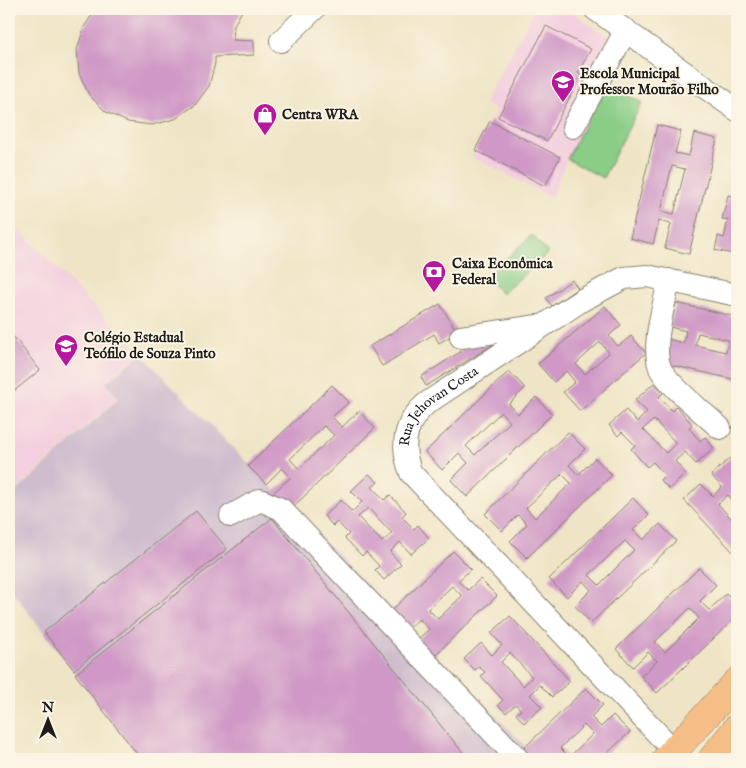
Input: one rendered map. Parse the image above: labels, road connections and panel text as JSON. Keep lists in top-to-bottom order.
{
  "streets": {
    "street": ["Rua Jehovan Costa"]
  },
  "places": {
    "school or university": ["Escola Municipal Professor Mourão Filho", "Colégio Estadual Teófilo de Souza Pinto"],
    "shop": ["Centra WRA"],
    "bank": ["Caixa Econômica Federal"]
  },
  "north": "top"
}
